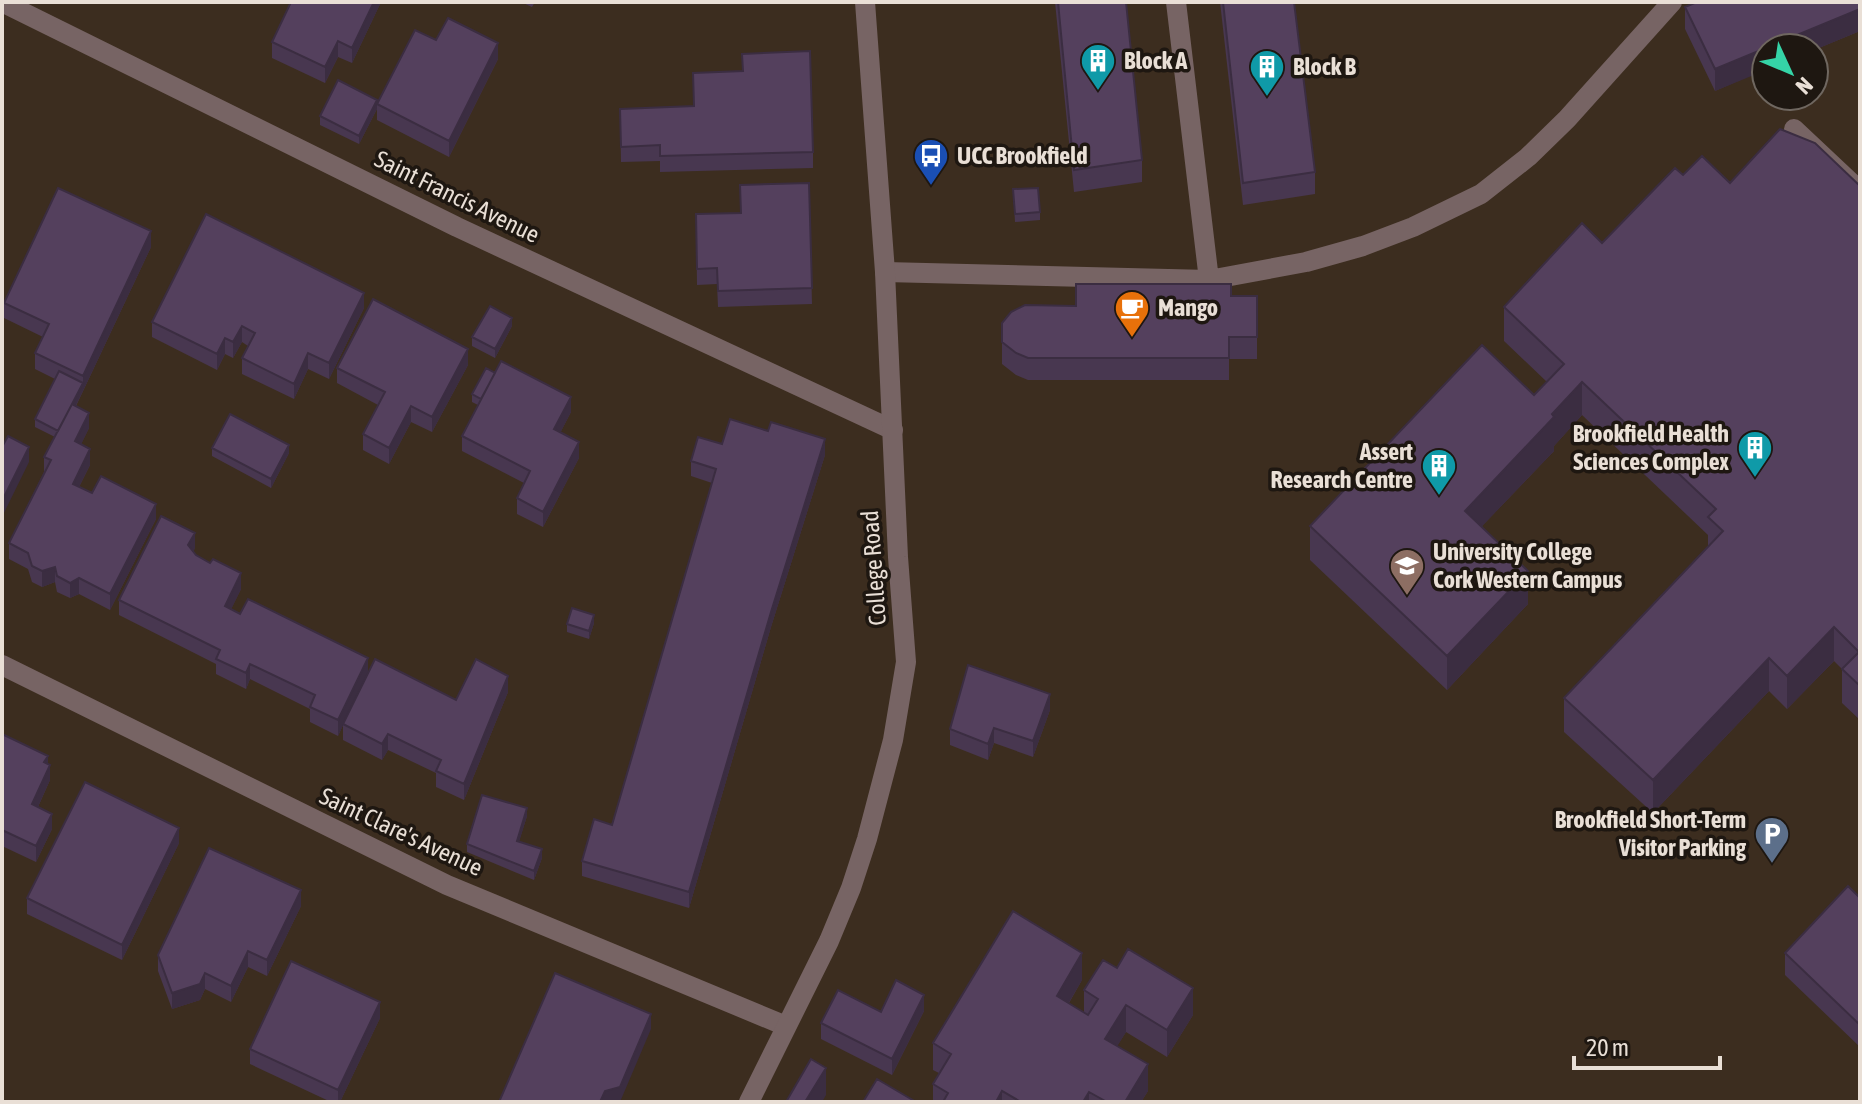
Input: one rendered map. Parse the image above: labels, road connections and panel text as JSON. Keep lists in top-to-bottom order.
{
  "streets": {
    "street": ["Saint Francis Avenue", "College Road", "Saint Clare's Avenue"]
  },
  "crossings": [
    ["Saint Francis Avenue", "College Road"],
    ["College Road", "Saint Clare's Avenue"]
  ],
  "places": {
    "building": [
      "Block A",
      "Block B",
      "Brookfield Health Sciences Complex",
      "Assert Research Centre"
    ],
    "bus stop": ["UCC Brookfield"],
    "cafe": ["Mango"],
    "school or university": ["University College Cork Western Campus"],
    "parking": ["Brookfield Short-Term Visitor Parking"]
  },
  "scale_bar": "20 m",
  "north": "bottom right"
}
